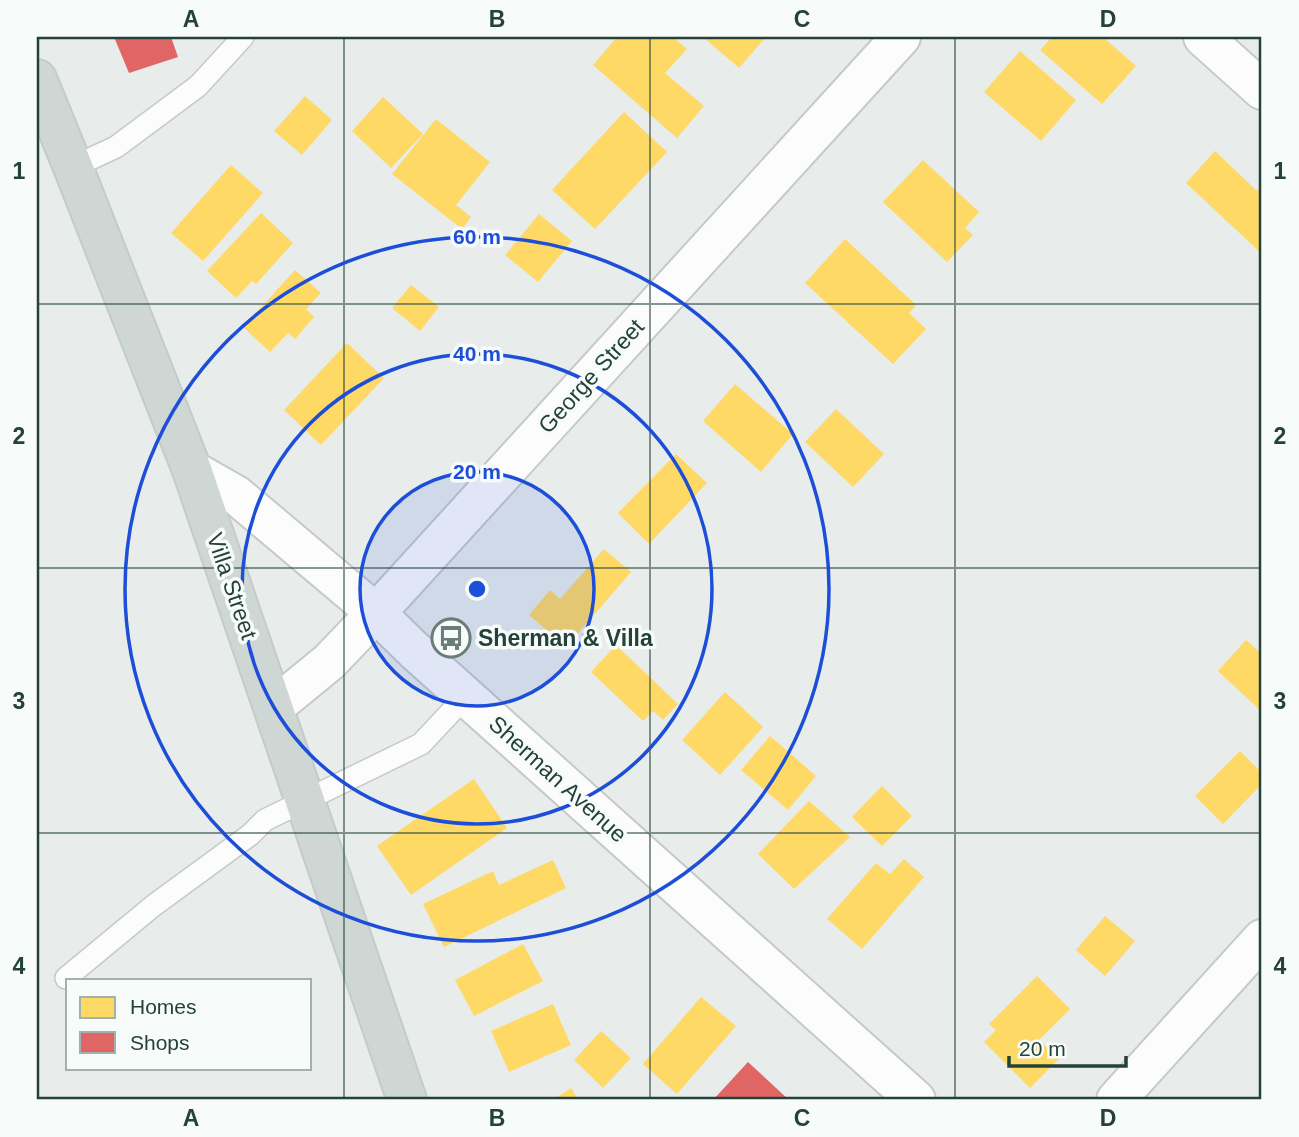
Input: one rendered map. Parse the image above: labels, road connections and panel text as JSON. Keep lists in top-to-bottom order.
{
  "streets": {
    "main road": ["Villa Street"],
    "street": ["George Street", "Sherman Avenue"]
  },
  "crossings": [
    ["George Street", "Villa Street"],
    ["George Street", "Sherman Avenue"],
    ["Villa Street", "Sherman Avenue"]
  ],
  "places": {
    "bus stop": ["Sherman & Villa"]
  },
  "legend": ["Homes", "Shops"],
  "scale_bar": "20 m",
  "grid": {
    "columns": [
      "A",
      "B",
      "C",
      "D"
    ],
    "rows": [
      "1",
      "2",
      "3",
      "4"
    ]
  },
  "rings": ["60 m", "40 m", "20 m"]
}
